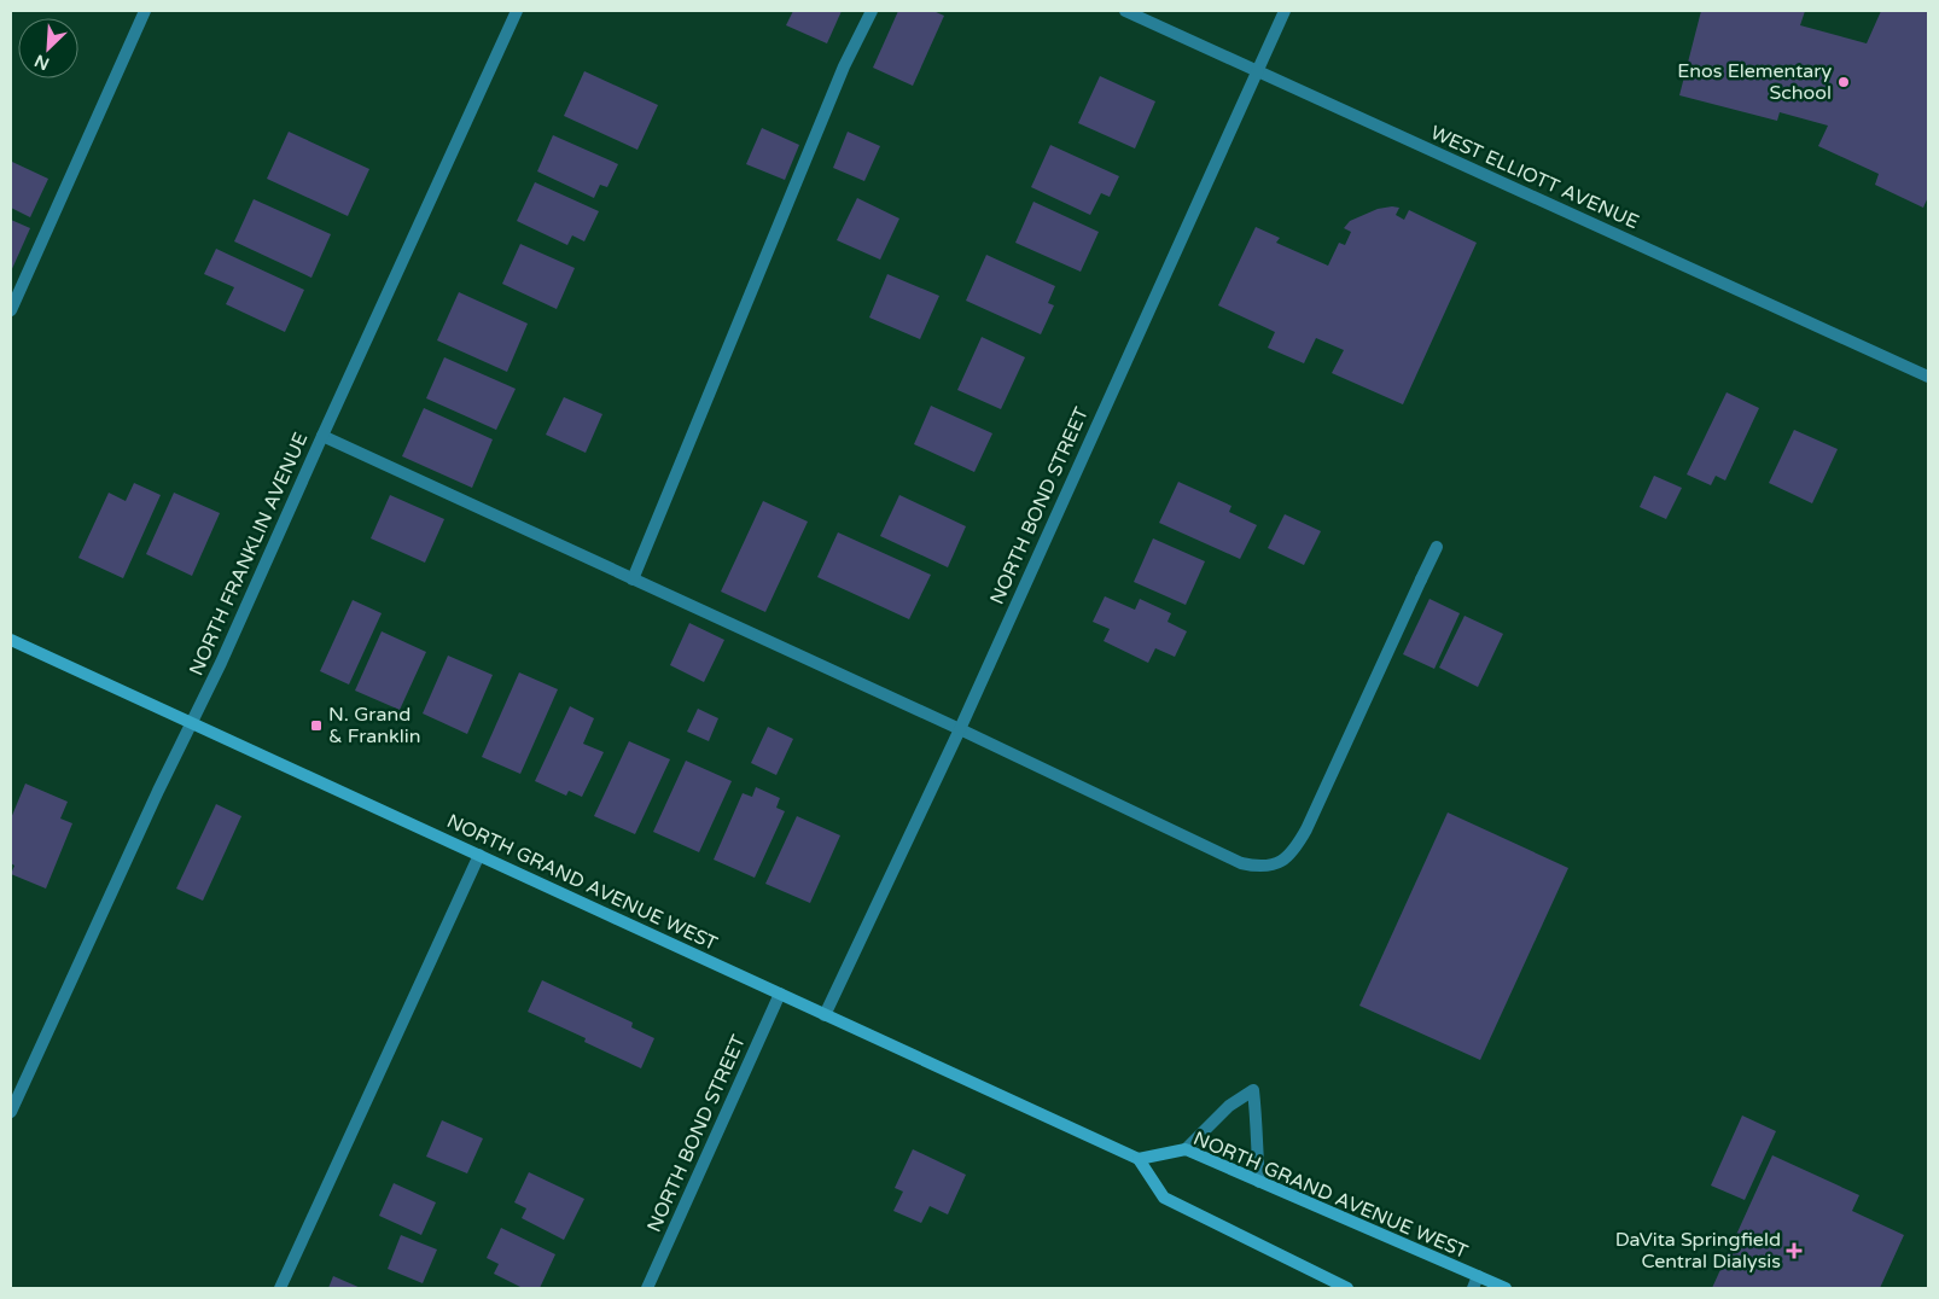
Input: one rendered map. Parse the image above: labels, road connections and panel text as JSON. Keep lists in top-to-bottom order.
{
  "streets": {
    "main road": ["NORTH GRAND AVENUE WEST"],
    "street": ["WEST ELLIOTT AVENUE", "NORTH BOND STREET", "NORTH FRANKLIN AVENUE"]
  },
  "crossings": [
    ["WEST ELLIOTT AVENUE", "NORTH BOND STREET"],
    ["NORTH BOND STREET", "NORTH GRAND AVENUE WEST"],
    ["NORTH FRANKLIN AVENUE", "NORTH GRAND AVENUE WEST"]
  ],
  "places": {
    "other": ["Enos Elementary School"],
    "transit": ["N. Grand & Franklin"],
    "health": ["DaVita Springfield Central Dialysis"]
  },
  "north": "bottom left"
}
